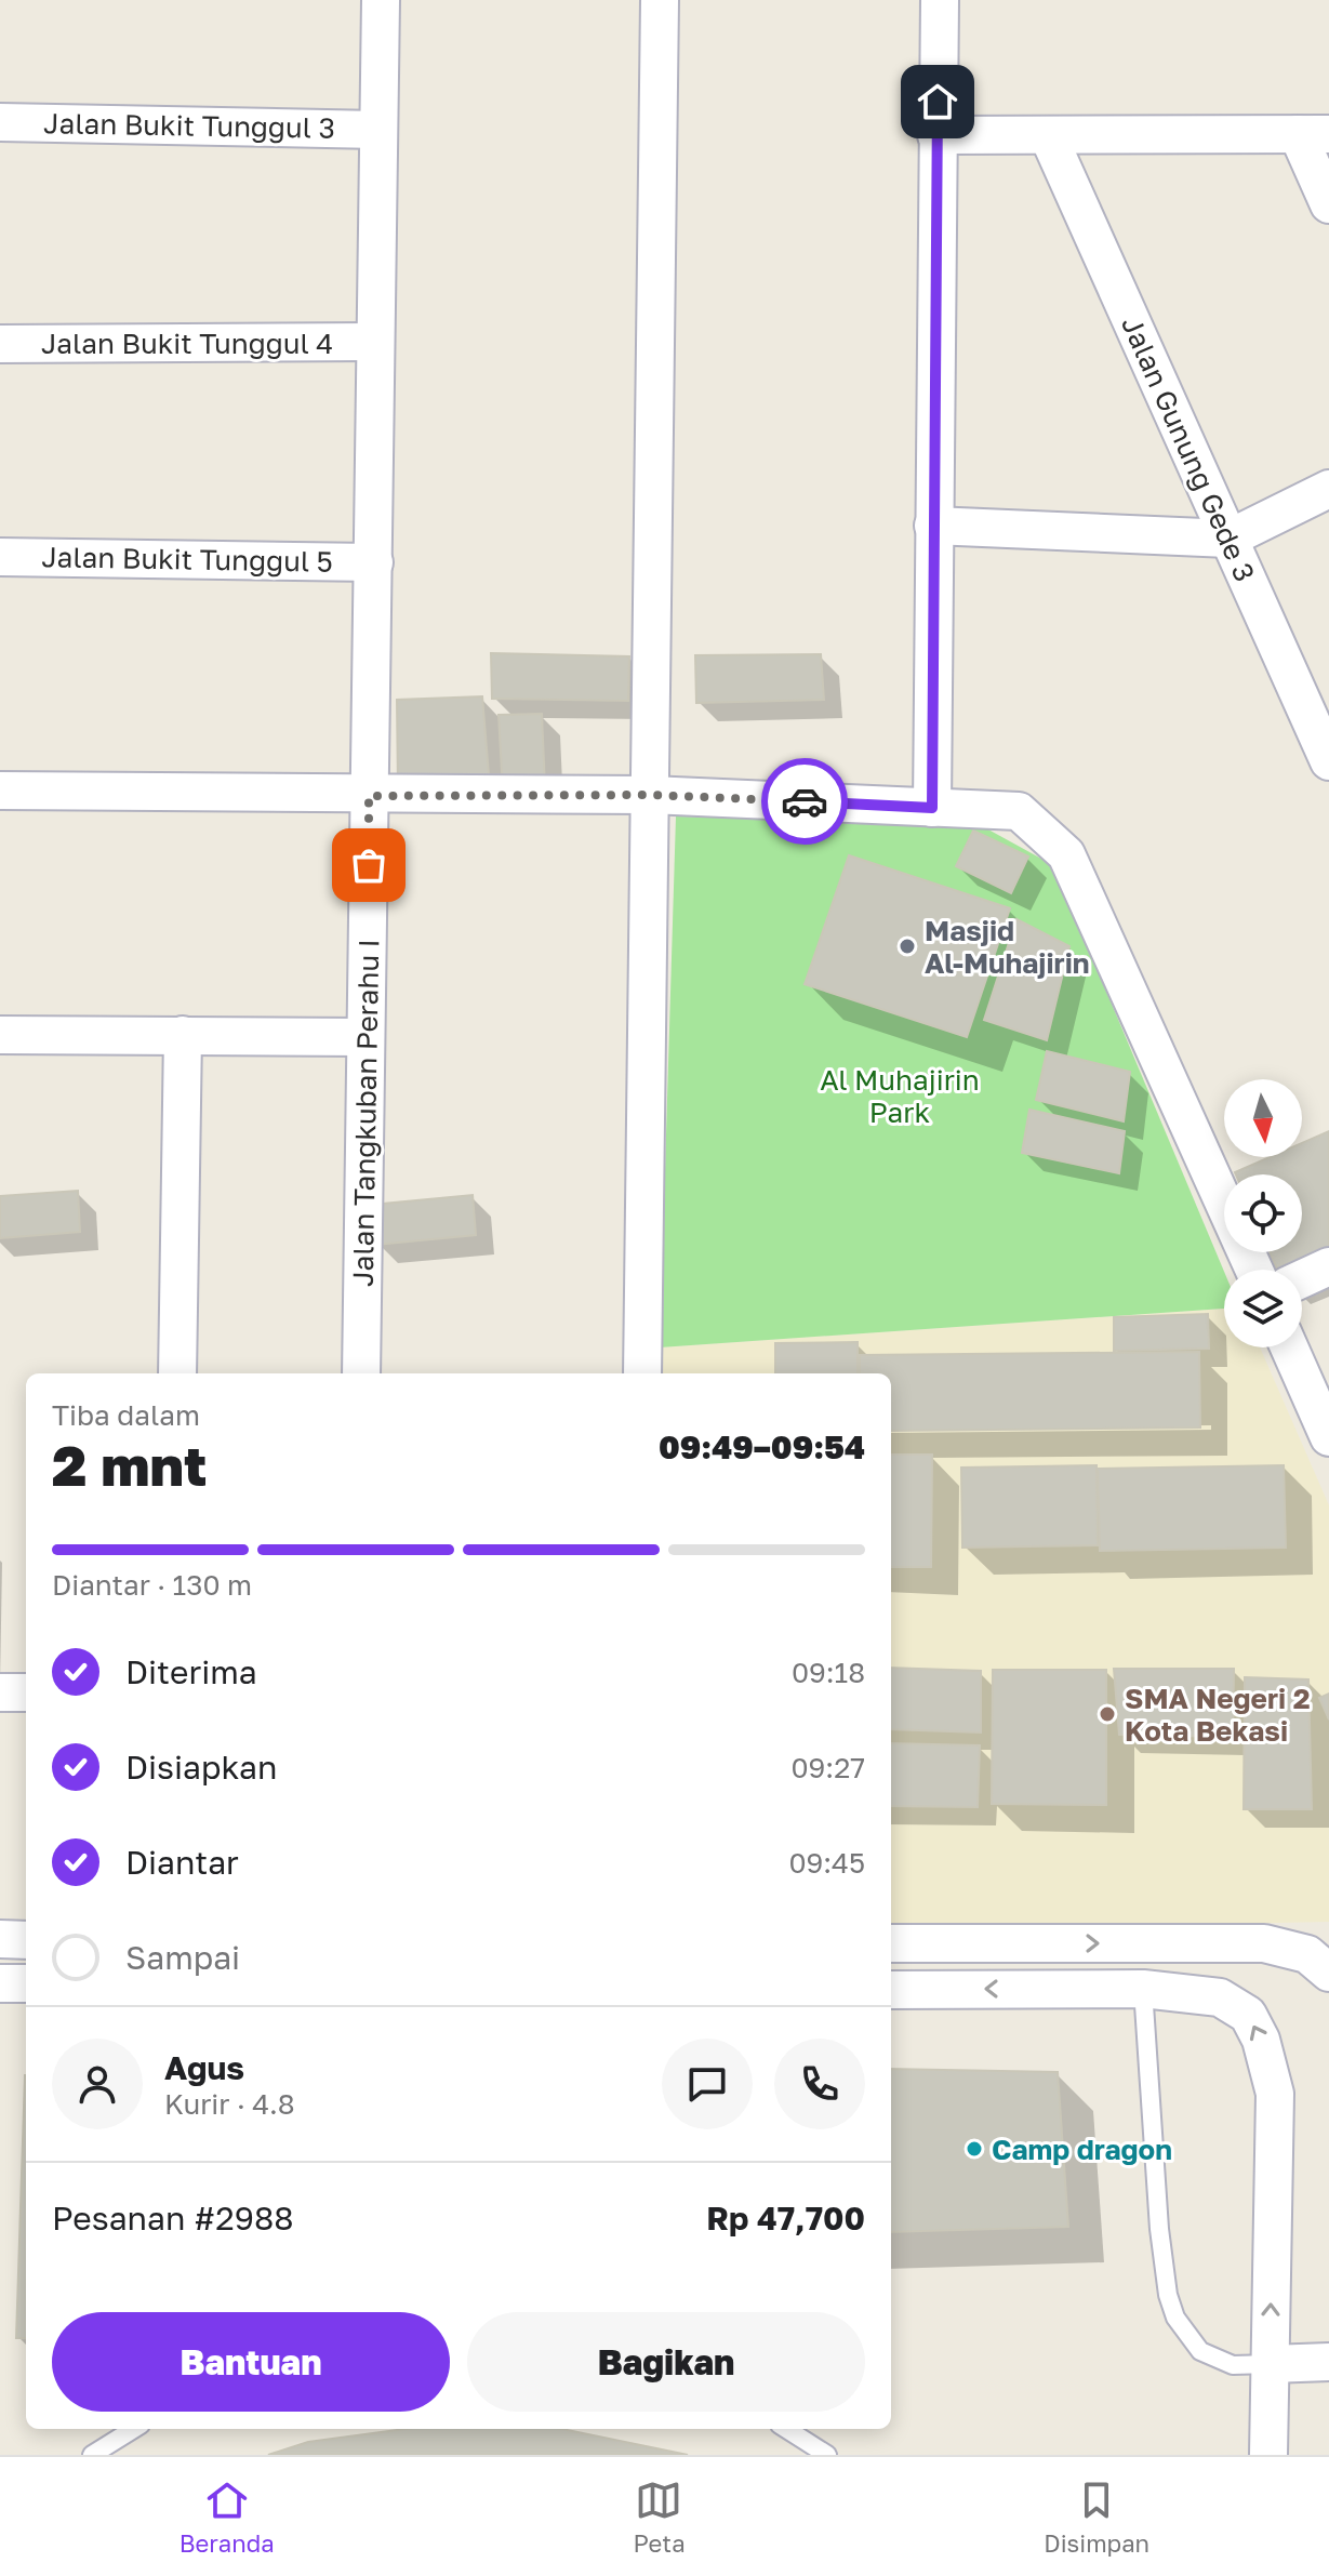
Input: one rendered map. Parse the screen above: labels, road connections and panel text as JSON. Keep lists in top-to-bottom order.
{
  "streets": {
    "street": [
      "Jalan Bukit Tunggul 3",
      "Jalan Bukit Tunggul 4",
      "Jalan Gunung Gede 3",
      "Jalan Bukit Tunggul 5",
      "Jalan Tangkuban Perahu I"
    ]
  },
  "crossings": [
    ["Jalan Bukit Tunggul 3", "Jalan Tangkuban Perahu I"],
    ["Jalan Bukit Tunggul 4", "Jalan Tangkuban Perahu I"],
    ["Jalan Bukit Tunggul 5", "Jalan Tangkuban Perahu I"]
  ],
  "parks": ["Al Muhajirin Park"],
  "places": ["Masjid Al-Muhajirin", "SMA Negeri 2 Kota Bekasi", "Camp dragon"],
  "north": "bottom",
  "page": {
    "heading": ["2 mnt", "Tiba dalam", "09:49–09:54"],
    "panel": [
      "Agus",
      "Kurir · 4.8",
      "Pesanan #2988",
      "Rp 47,700"
    ],
    "bar": "Diantar · 130 m",
    "list": [
      ["Diterima", "09:18"],
      ["Disiapkan", "09:27"],
      ["Diantar", "09:45"],
      "Sampai"
    ],
    "buttons": ["Bantuan", "Bagikan"],
    "tabs": ["Beranda", "Peta", "Disimpan"]
  }
}
